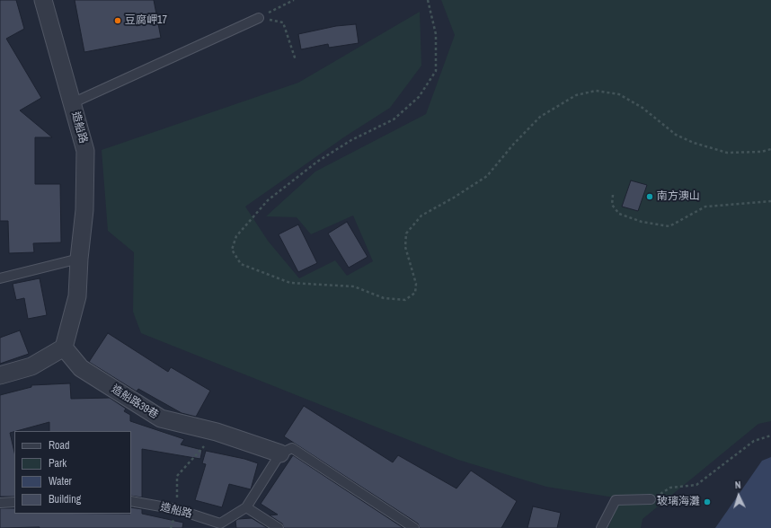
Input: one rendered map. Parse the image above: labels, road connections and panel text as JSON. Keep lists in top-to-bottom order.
{
  "streets": {
    "street": ["造船路", "造船路39巷"]
  },
  "crossings": [
    ["造船路", "造船路39巷"]
  ],
  "places": ["豆腐岬17", "南方澳山", "玻璃海灘"],
  "legend": [
    "Road",
    "Park",
    "Water",
    "Building"
  ],
  "north": "top"
}
